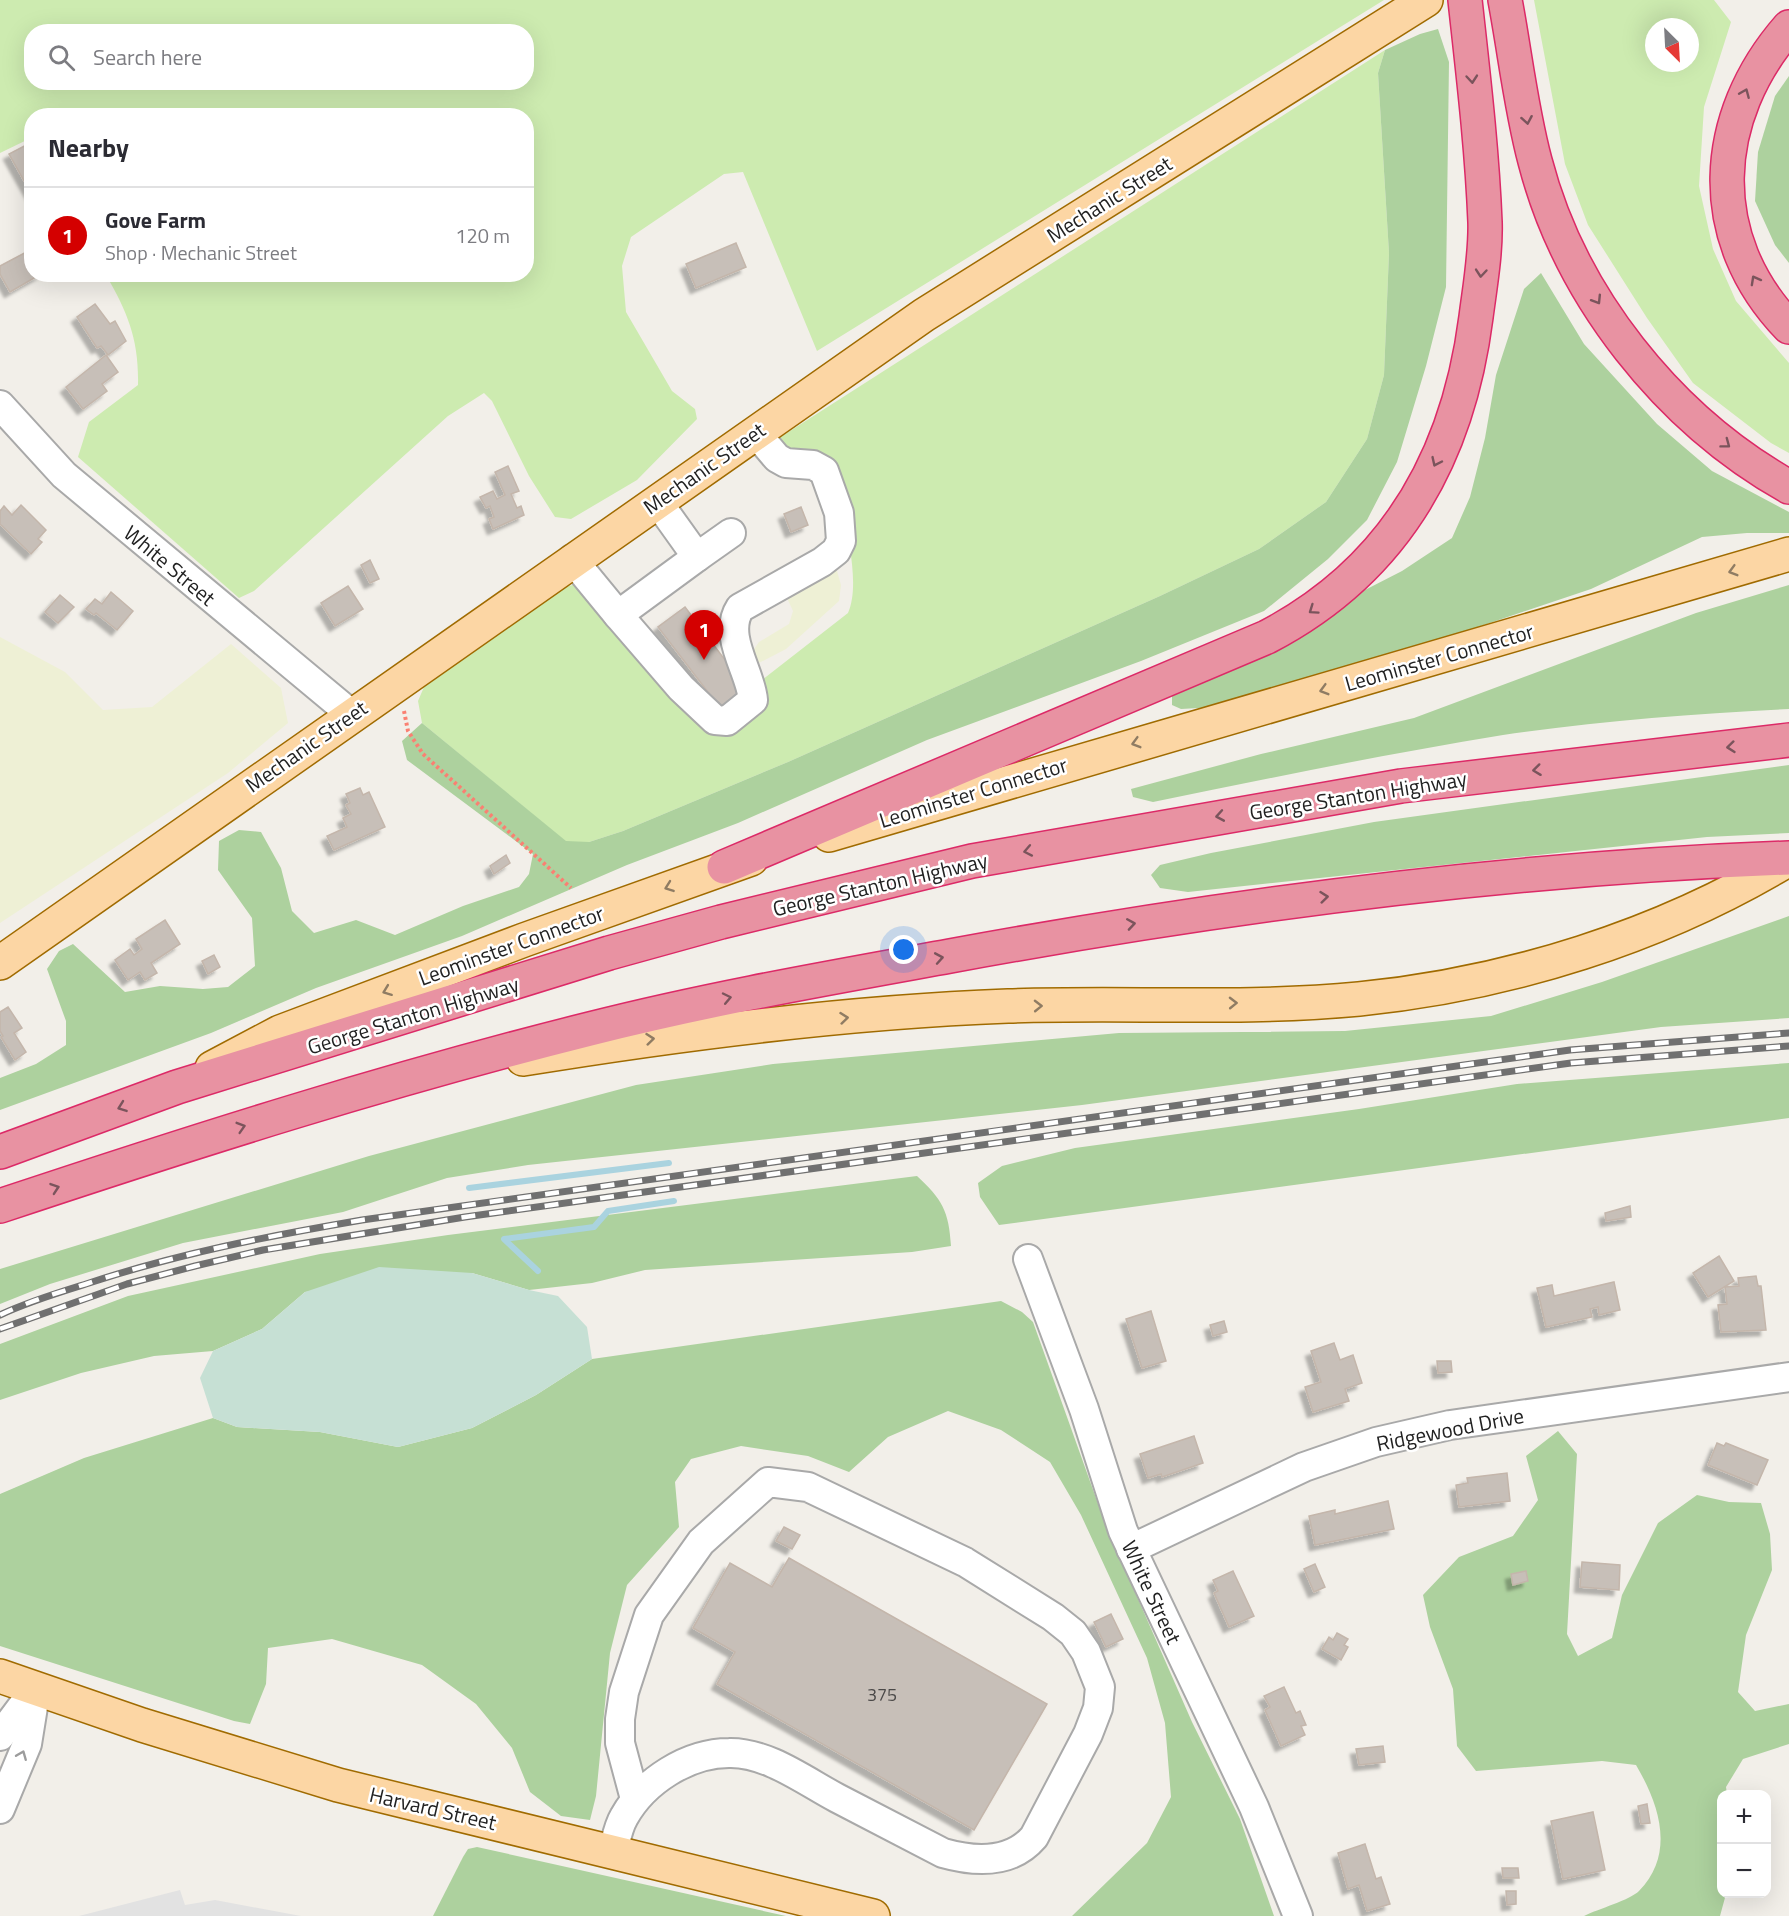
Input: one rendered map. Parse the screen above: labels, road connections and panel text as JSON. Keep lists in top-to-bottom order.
{
  "streets": {
    "highway": ["George Stanton Highway"],
    "main road": ["Mechanic Street", "Leominster Connector", "Harvard Street"],
    "street": ["White Street", "Ridgewood Drive"]
  },
  "crossings": [
    ["Mechanic Street", "White Street"],
    ["White Street", "Ridgewood Drive"],
    ["Leominster Connector", "George Stanton Highway"]
  ],
  "house_numbers": ["375"],
  "north": "bottom right",
  "page": {
    "search": "Search here",
    "heading": "Nearby",
    "list": [
      {
        "mark": "1",
        "name": "Gove Farm",
        "note": "Shop · Mechanic Street",
        "value": "120 m"
      }
    ],
    "pins": "1",
    "map_buttons": ["+", "−"]
  }
}
